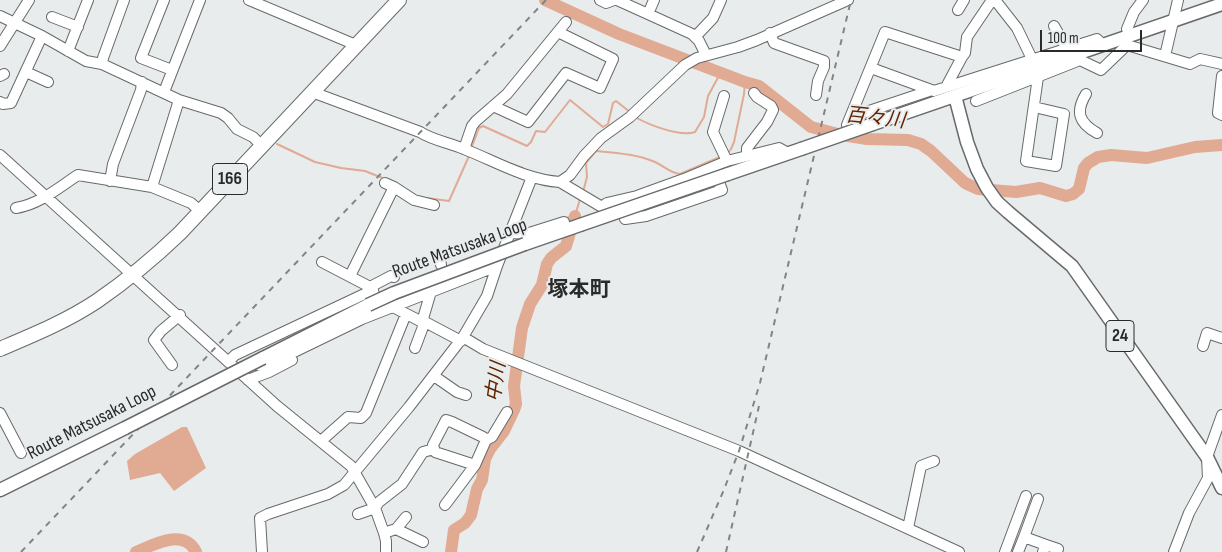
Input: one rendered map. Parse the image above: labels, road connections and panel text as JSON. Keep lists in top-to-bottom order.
{
  "streets": {
    "highway": ["166"],
    "main road": ["Route Matsusaka Loop", "24"]
  },
  "crossings": [
    ["Route Matsusaka Loop", "24"]
  ],
  "districts": ["塚本町"],
  "water": ["百々川", "中川"],
  "scale_bar": "100 m"
}
